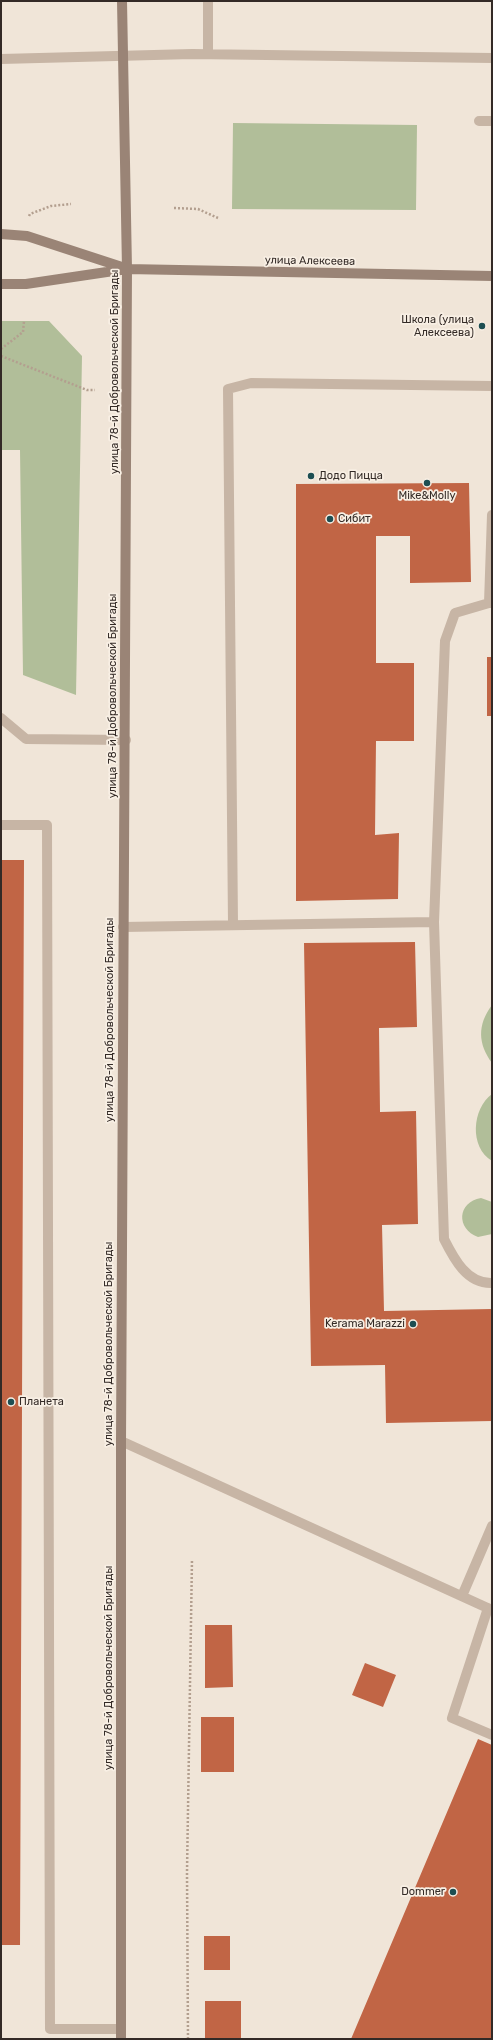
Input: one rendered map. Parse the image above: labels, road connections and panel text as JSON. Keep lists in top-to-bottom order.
{
  "streets": {
    "street": ["улица Алексеева", "улица 78-й Добровольческой Бригады"]
  },
  "crossings": [
    ["улица Алексеева", "улица 78-й Добровольческой Бригады"]
  ],
  "places": [
    "Школа (улица Алексеева)",
    "Додо Пицца",
    "Mike&Molly",
    "Сибит",
    "Kerama Marazzi",
    "Планета",
    "Dommer"
  ]
}
